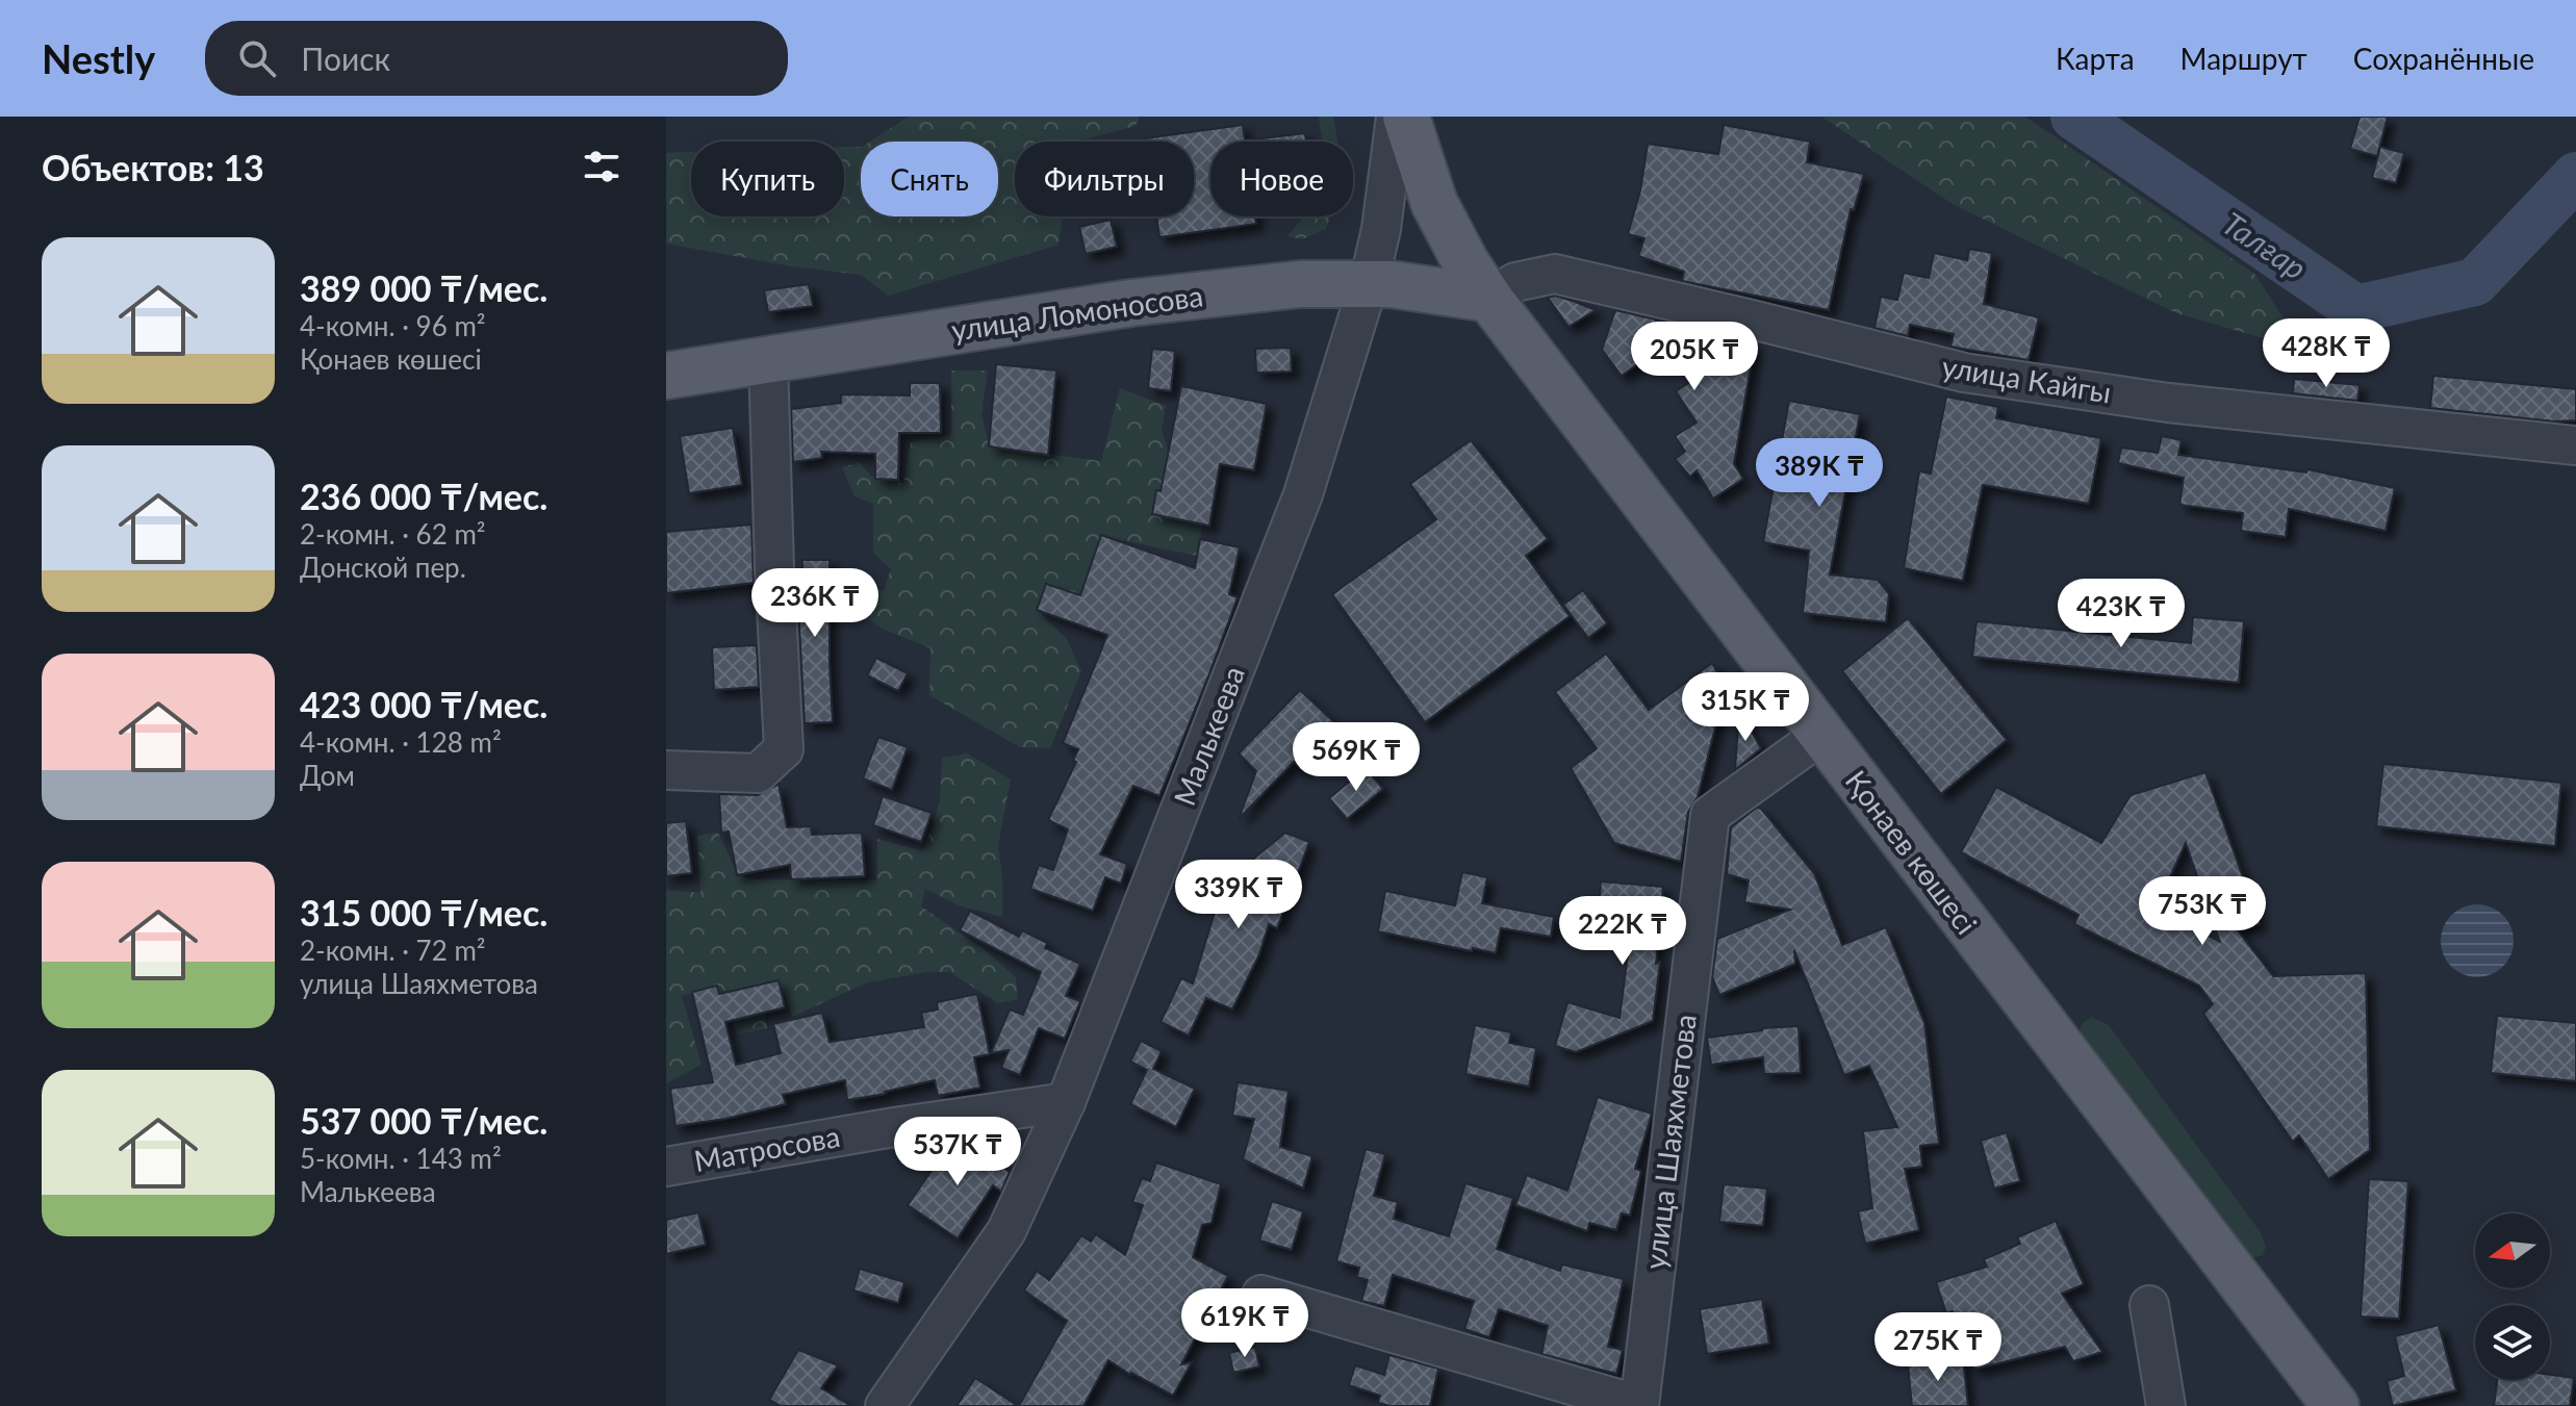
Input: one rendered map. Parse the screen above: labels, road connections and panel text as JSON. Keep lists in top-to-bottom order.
{
  "streets": {
    "main road": ["улица Ломоносова", "Қонаев көшесі"],
    "street": [
      "улица Кайгы",
      "Малькеева",
      "улица Шаяхметова",
      "Матросова"
    ]
  },
  "crossings": [
    ["улица Ломоносова", "улица Кайгы"],
    ["улица Ломоносова", "Малькеева"],
    ["улица Ломоносова", "Қонаев көшесі"],
    ["улица Кайгы", "Қонаев көшесі"],
    ["Малькеева", "Матросова"],
    ["Қонаев көшесі", "улица Шаяхметова"]
  ],
  "water": ["Талғар"],
  "north": "left",
  "page": {
    "header": "Nestly",
    "search": "Поиск",
    "nav": ["Карта", "Маршрут", "Сохранённые"],
    "heading": "Объектов: 13",
    "chip": [
      "Купить",
      "Снять",
      "Фильтры",
      "Новое"
    ],
    "list": [
      {
        "name": "389 000 ₸/мес.",
        "note": "4-комн. · 96 m² · Қонаев көшесі"
      },
      {
        "name": "236 000 ₸/мес.",
        "note": "2-комн. · 62 m² · Донской пер."
      },
      {
        "name": "423 000 ₸/мес.",
        "note": "4-комн. · 128 m² · Дом"
      },
      {
        "name": "315 000 ₸/мес.",
        "note": "2-комн. · 72 m² · улица Шаяхметова"
      },
      {
        "name": "537 000 ₸/мес.",
        "note": "5-комн. · 143 m² · Малькеева"
      }
    ],
    "price": [
      "428K ₸",
      "205K ₸",
      "389K ₸",
      "236K ₸",
      "423K ₸",
      "315K ₸",
      "569K ₸",
      "339K ₸",
      "753K ₸",
      "222K ₸",
      "537K ₸",
      "619K ₸",
      "275K ₸"
    ]
  }
}
